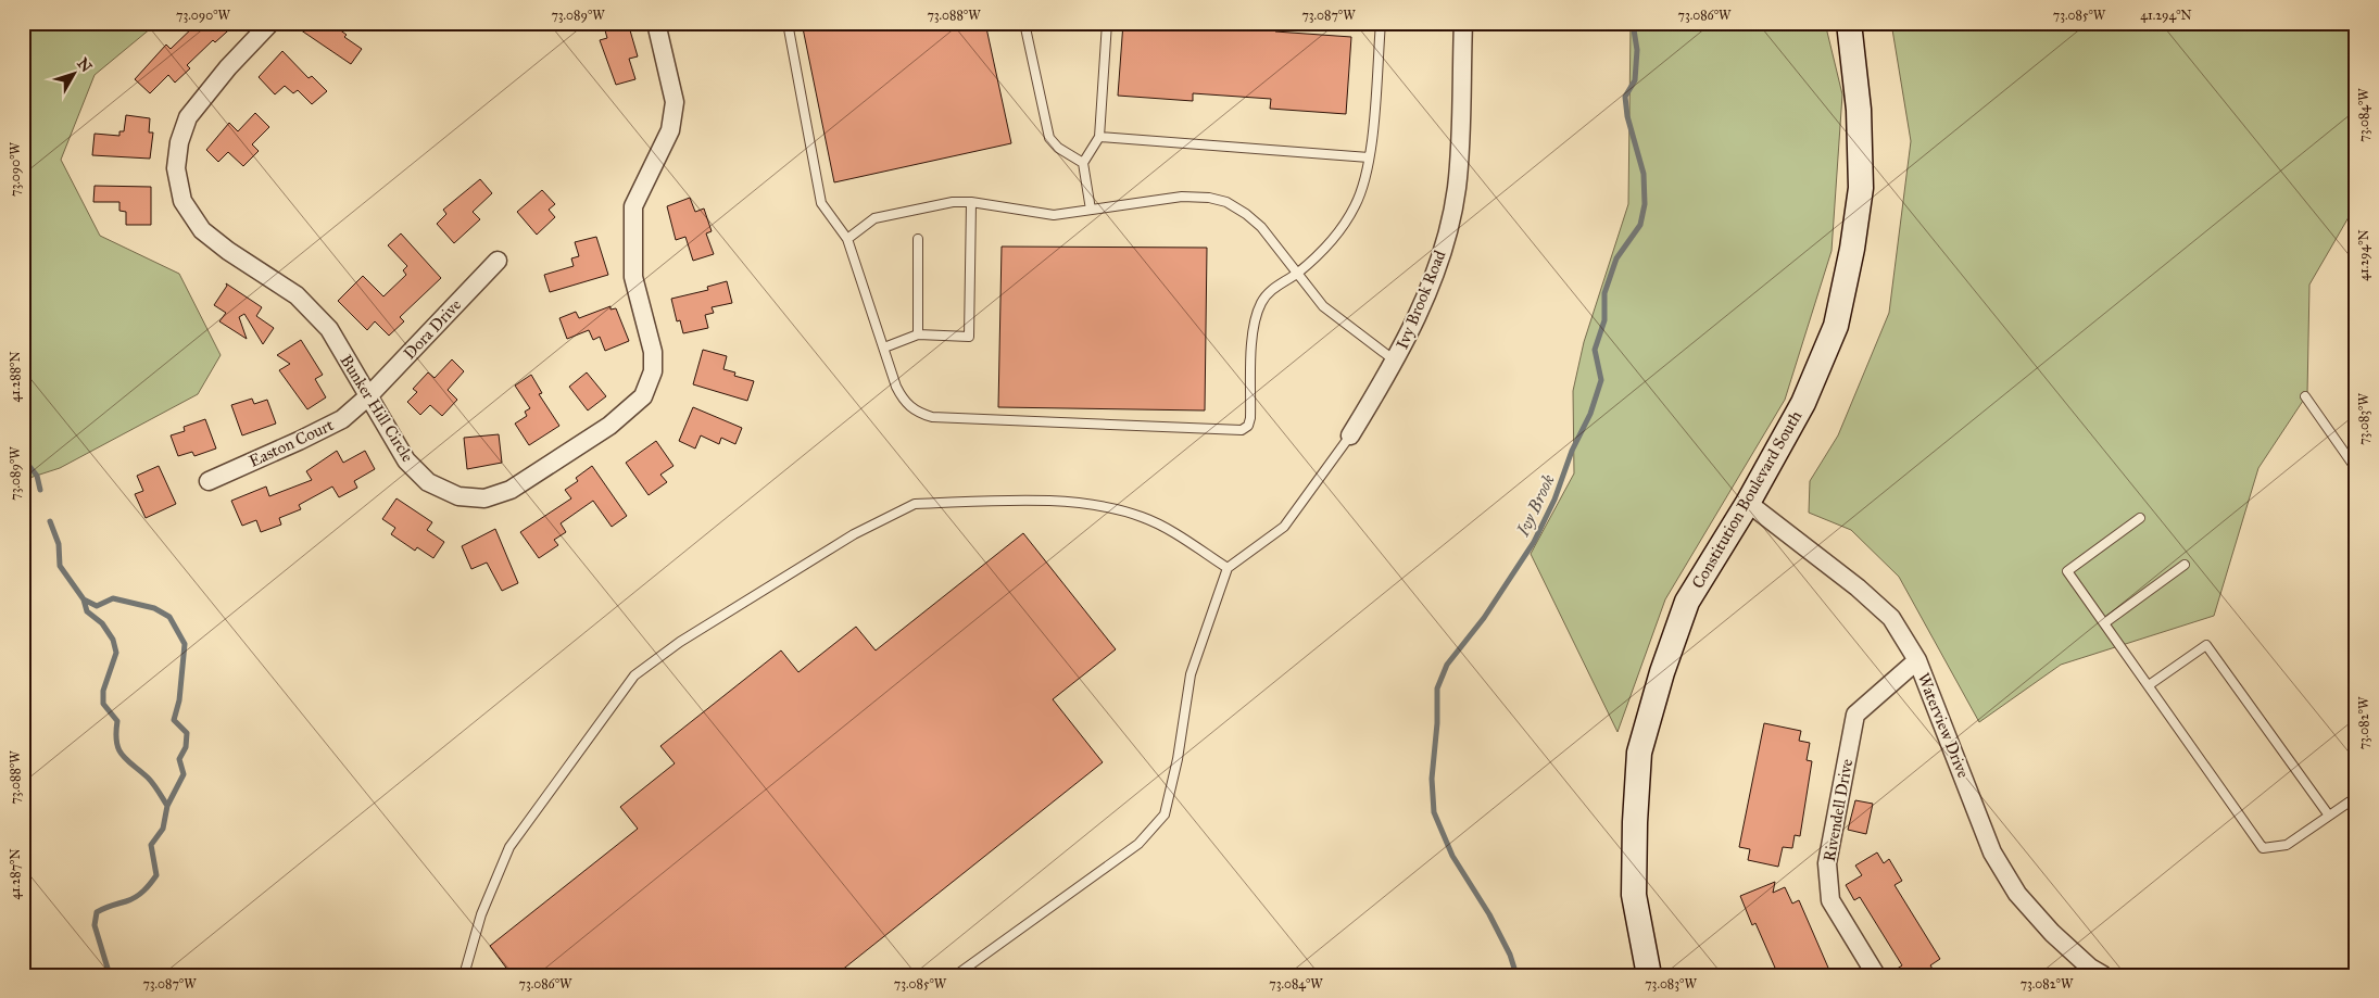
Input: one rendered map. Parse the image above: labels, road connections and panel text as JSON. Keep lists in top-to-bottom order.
{
  "streets": {
    "main road": ["Constitution Boulevard South"],
    "street": [
      "Ivy Brook Road",
      "Dora Drive",
      "Bunker Hill Circle",
      "Easton Court",
      "Waterview Drive",
      "Rivendell Drive"
    ]
  },
  "crossings": [
    ["Dora Drive", "Bunker Hill Circle"],
    ["Dora Drive", "Easton Court"],
    ["Bunker Hill Circle", "Easton Court"],
    ["Constitution Boulevard South", "Waterview Drive"],
    ["Waterview Drive", "Rivendell Drive"]
  ],
  "water": ["Ivy Brook"],
  "north": "top right",
  "coordinates": [
    "73.090°W",
    "73.089°W",
    "73.088°W",
    "73.087°W",
    "73.086°W",
    "73.085°W",
    "41.294°N",
    "73.084°W",
    "41.288°N",
    "73.083°W",
    "73.082°W",
    "41.287°N"
  ]
}
